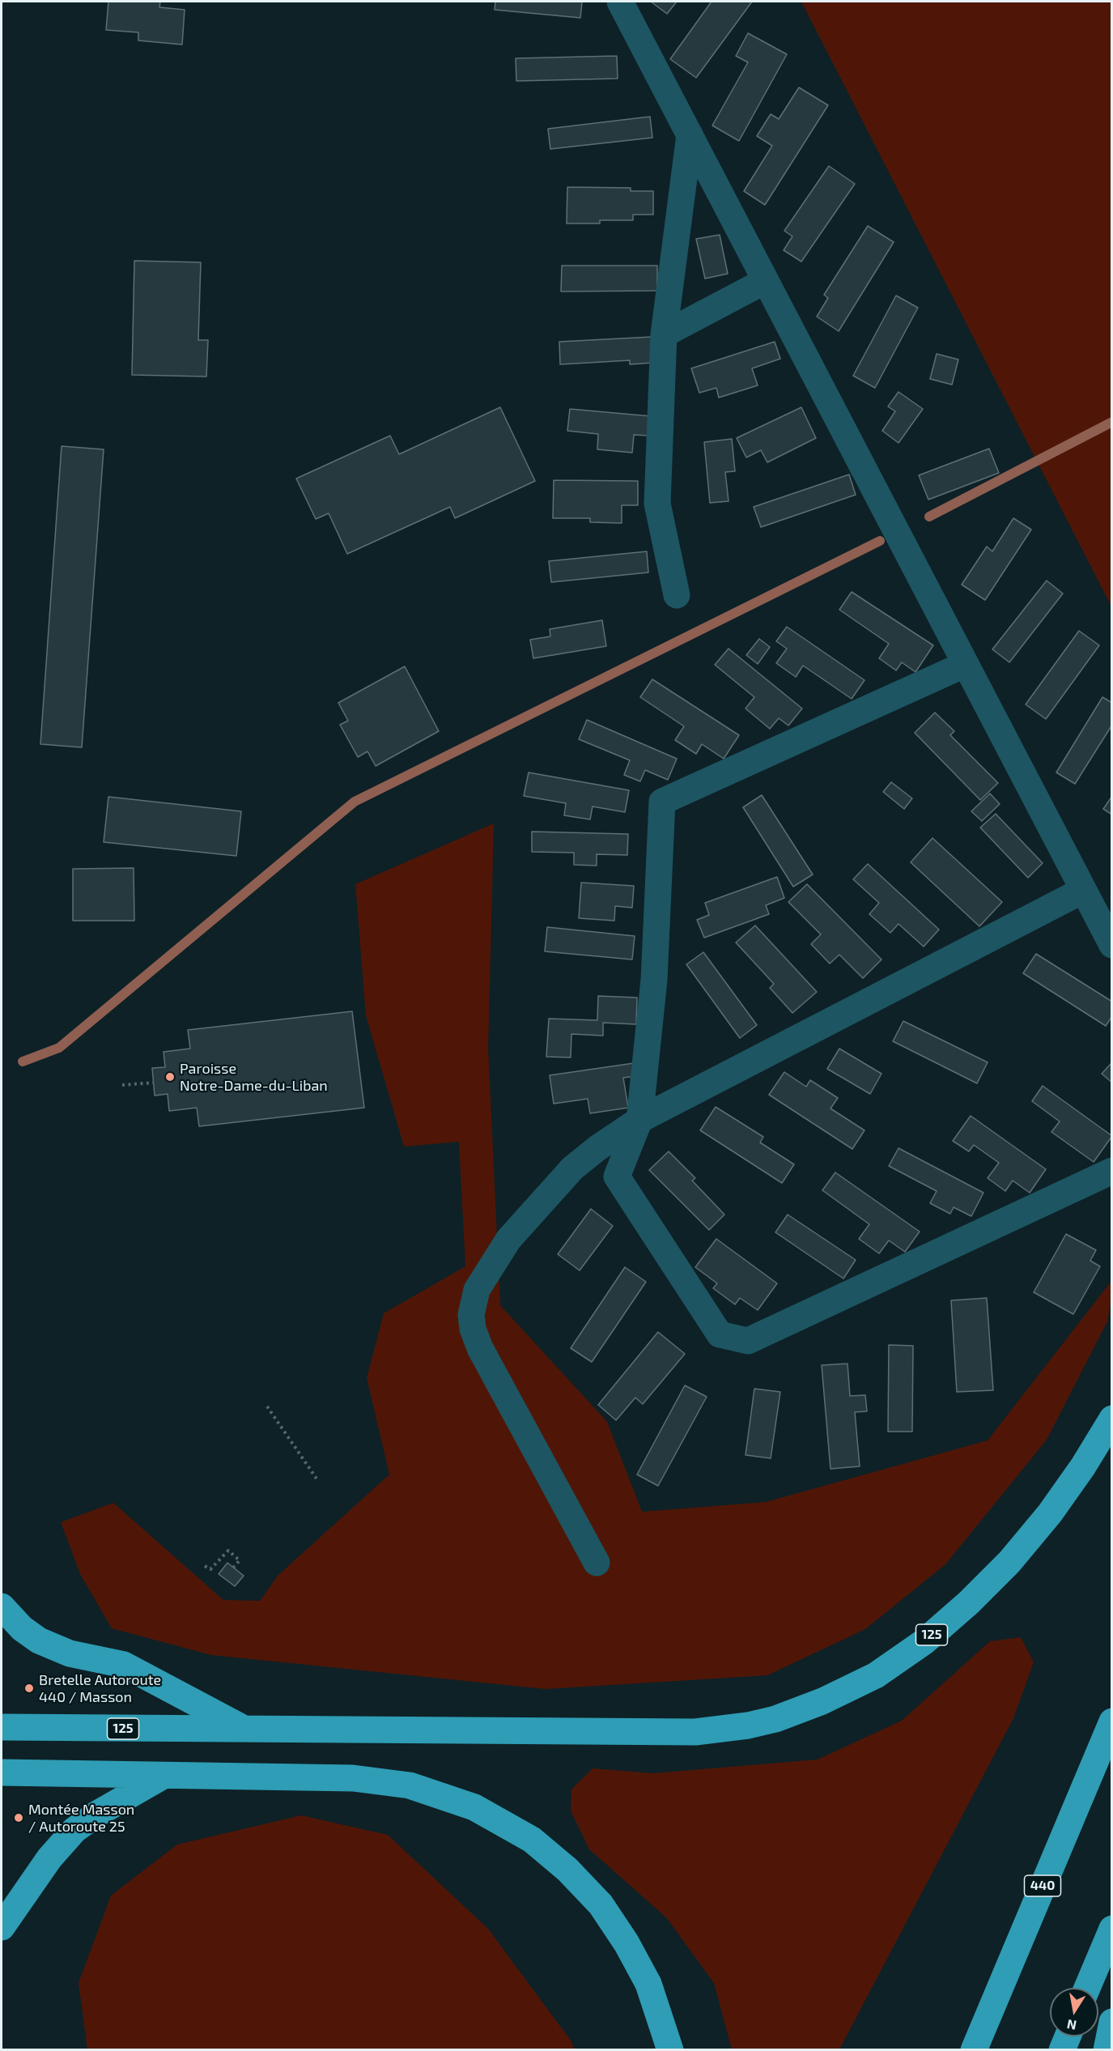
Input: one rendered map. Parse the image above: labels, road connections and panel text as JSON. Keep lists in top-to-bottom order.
{
  "streets": {
    "highway": ["125", "440"]
  },
  "places": ["Paroisse Notre-Dame-du-Liban", "Bretelle Autoroute 440 / Masson", "Montée Masson / Autoroute 25"],
  "north": "bottom"
}
